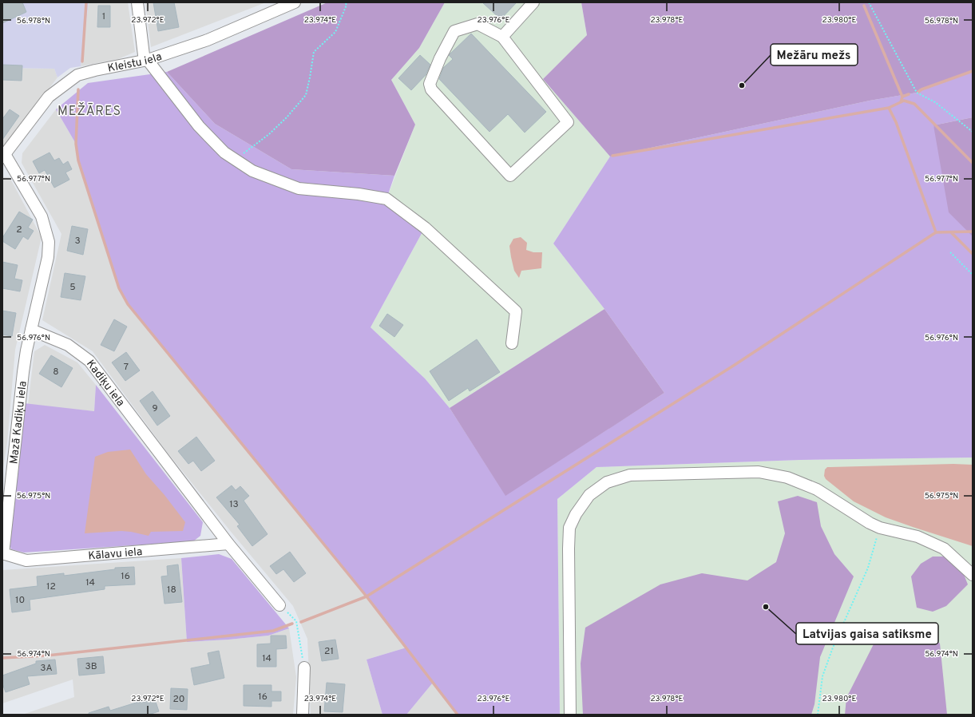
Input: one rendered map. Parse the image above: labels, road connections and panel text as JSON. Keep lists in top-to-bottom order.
{
  "streets": {
    "street": [
      "Kleistu iela",
      "Kadiķu iela",
      "Mazā Kadiķu iela",
      "Kālavu iela"
    ]
  },
  "crossings": [
    ["Kadiķu iela", "Mazā Kadiķu iela"],
    ["Kadiķu iela", "Kālavu iela"],
    ["Mazā Kadiķu iela", "Kālavu iela"]
  ],
  "districts": ["MEŽĀRES"],
  "places": ["Mežāru mežs", "Latvijas gaisa satiksme"],
  "house_numbers": [
    "1",
    "2",
    "3",
    "5",
    "7",
    "8",
    "9",
    "13",
    "16",
    "14",
    "12",
    "18",
    "10",
    "21",
    "14",
    "3B",
    "3A",
    "16",
    "20"
  ],
  "coordinates": [
    "23.972°E",
    "23.974°E",
    "23.976°E",
    "23.978°E",
    "23.980°E",
    "56.978°N",
    "56.977°N",
    "56.976°N",
    "56.975°N",
    "56.974°N"
  ]
}
